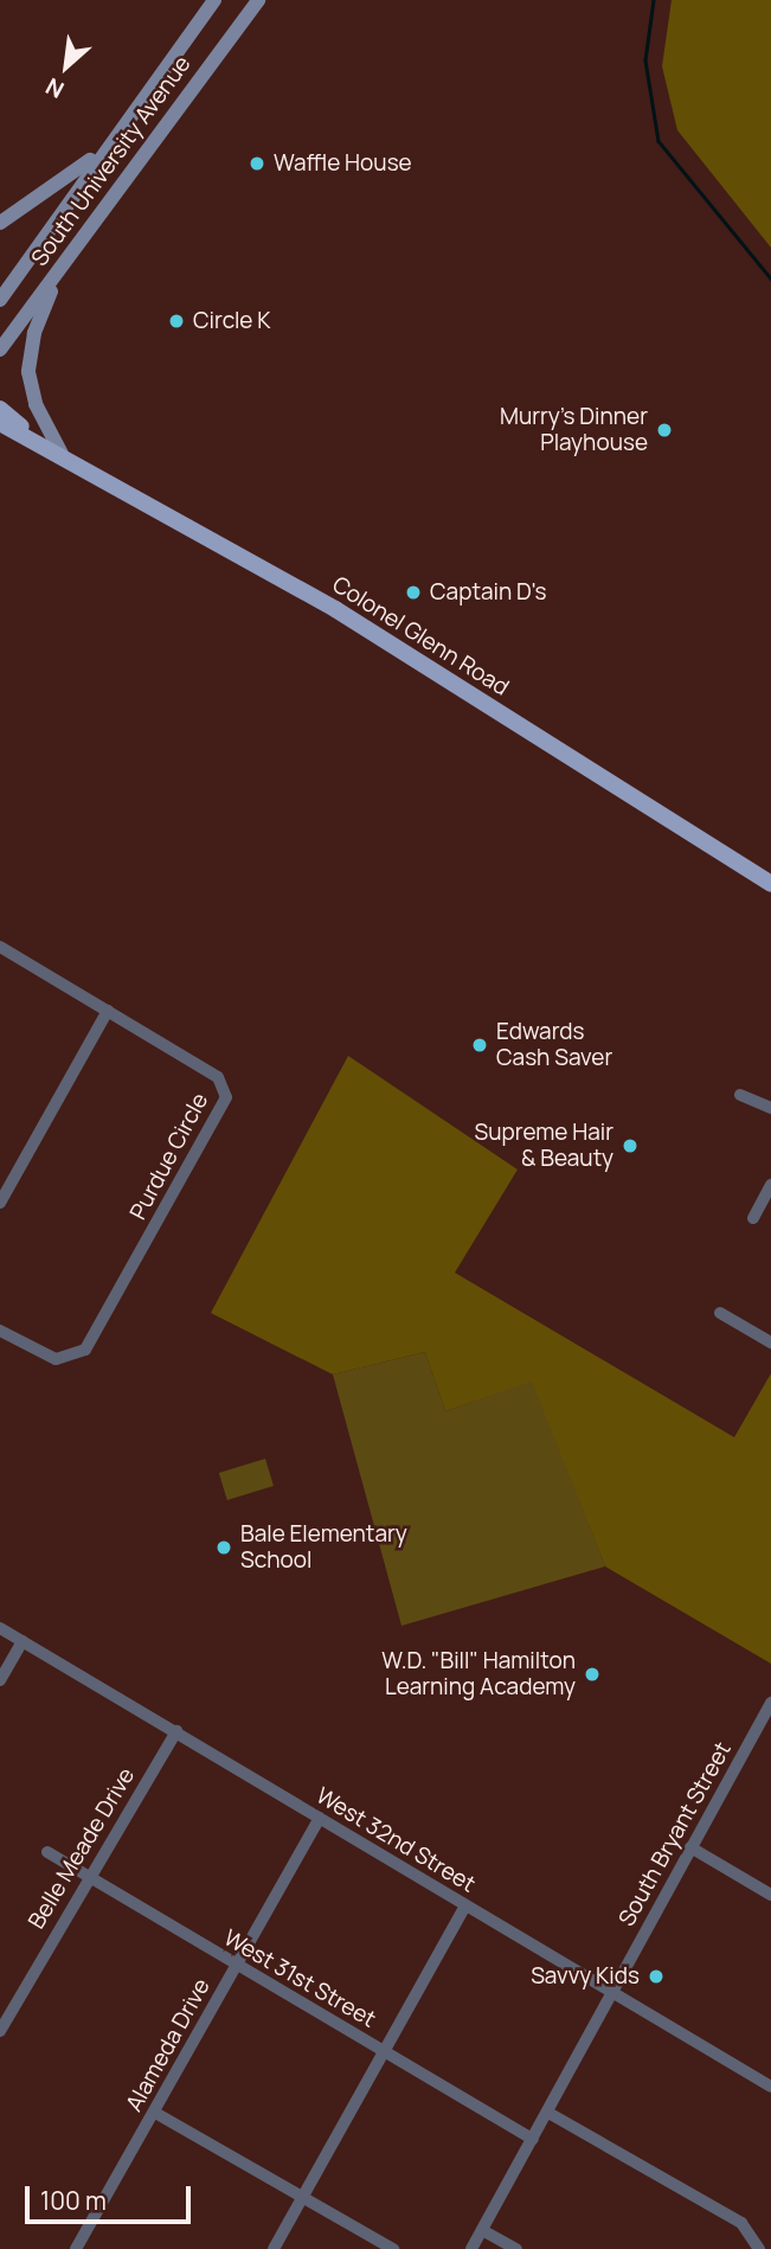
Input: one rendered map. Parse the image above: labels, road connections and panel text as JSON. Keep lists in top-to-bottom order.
{
  "streets": {
    "main road": ["South University Avenue", "Colonel Glenn Road"],
    "street": [
      "Purdue Circle",
      "South Bryant Street",
      "West 32nd Street",
      "Belle Meade Drive",
      "West 31st Street",
      "Alameda Drive"
    ]
  },
  "crossings": [
    ["South Bryant Street", "West 32nd Street"],
    ["South Bryant Street", "West 31st Street"],
    ["West 32nd Street", "Belle Meade Drive"],
    ["West 32nd Street", "Alameda Drive"],
    ["Belle Meade Drive", "West 31st Street"],
    ["West 31st Street", "Alameda Drive"]
  ],
  "places": [
    "Waffle House",
    "Circle K",
    "Murry's Dinner Playhouse",
    "Captain D's",
    "Edwards Cash Saver",
    "Supreme Hair & Beauty",
    "Bale Elementary School",
    "W.D. \"Bill\" Hamilton Learning Academy",
    "Savvy Kids"
  ],
  "scale_bar": "100 m",
  "north": "bottom left"
}
